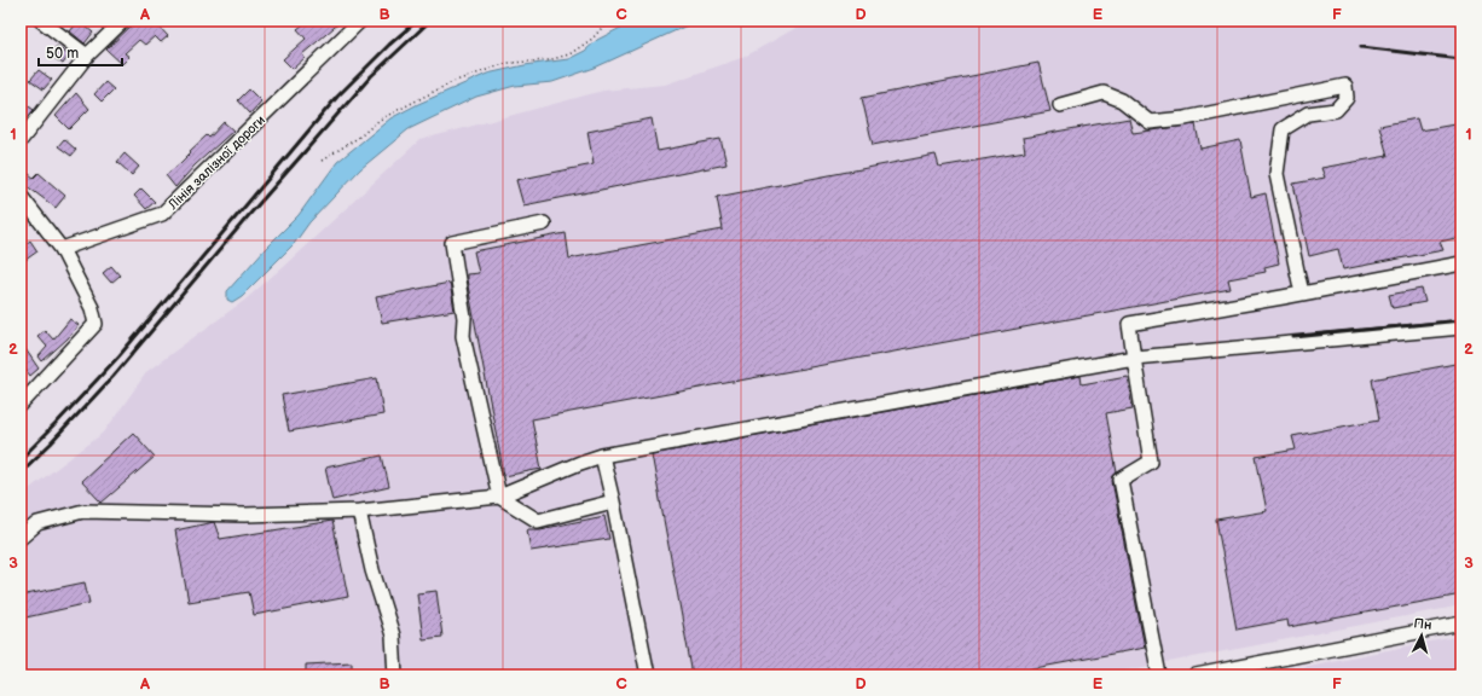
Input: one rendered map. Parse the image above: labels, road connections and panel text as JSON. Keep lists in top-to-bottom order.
{
  "streets": {
    "street": ["Лінія залізної дороги"]
  },
  "scale_bar": "50 m",
  "north": "top",
  "grid": {
    "columns": [
      "A",
      "B",
      "C",
      "D",
      "E",
      "F"
    ],
    "rows": ["1", "2", "3"]
  }
}
